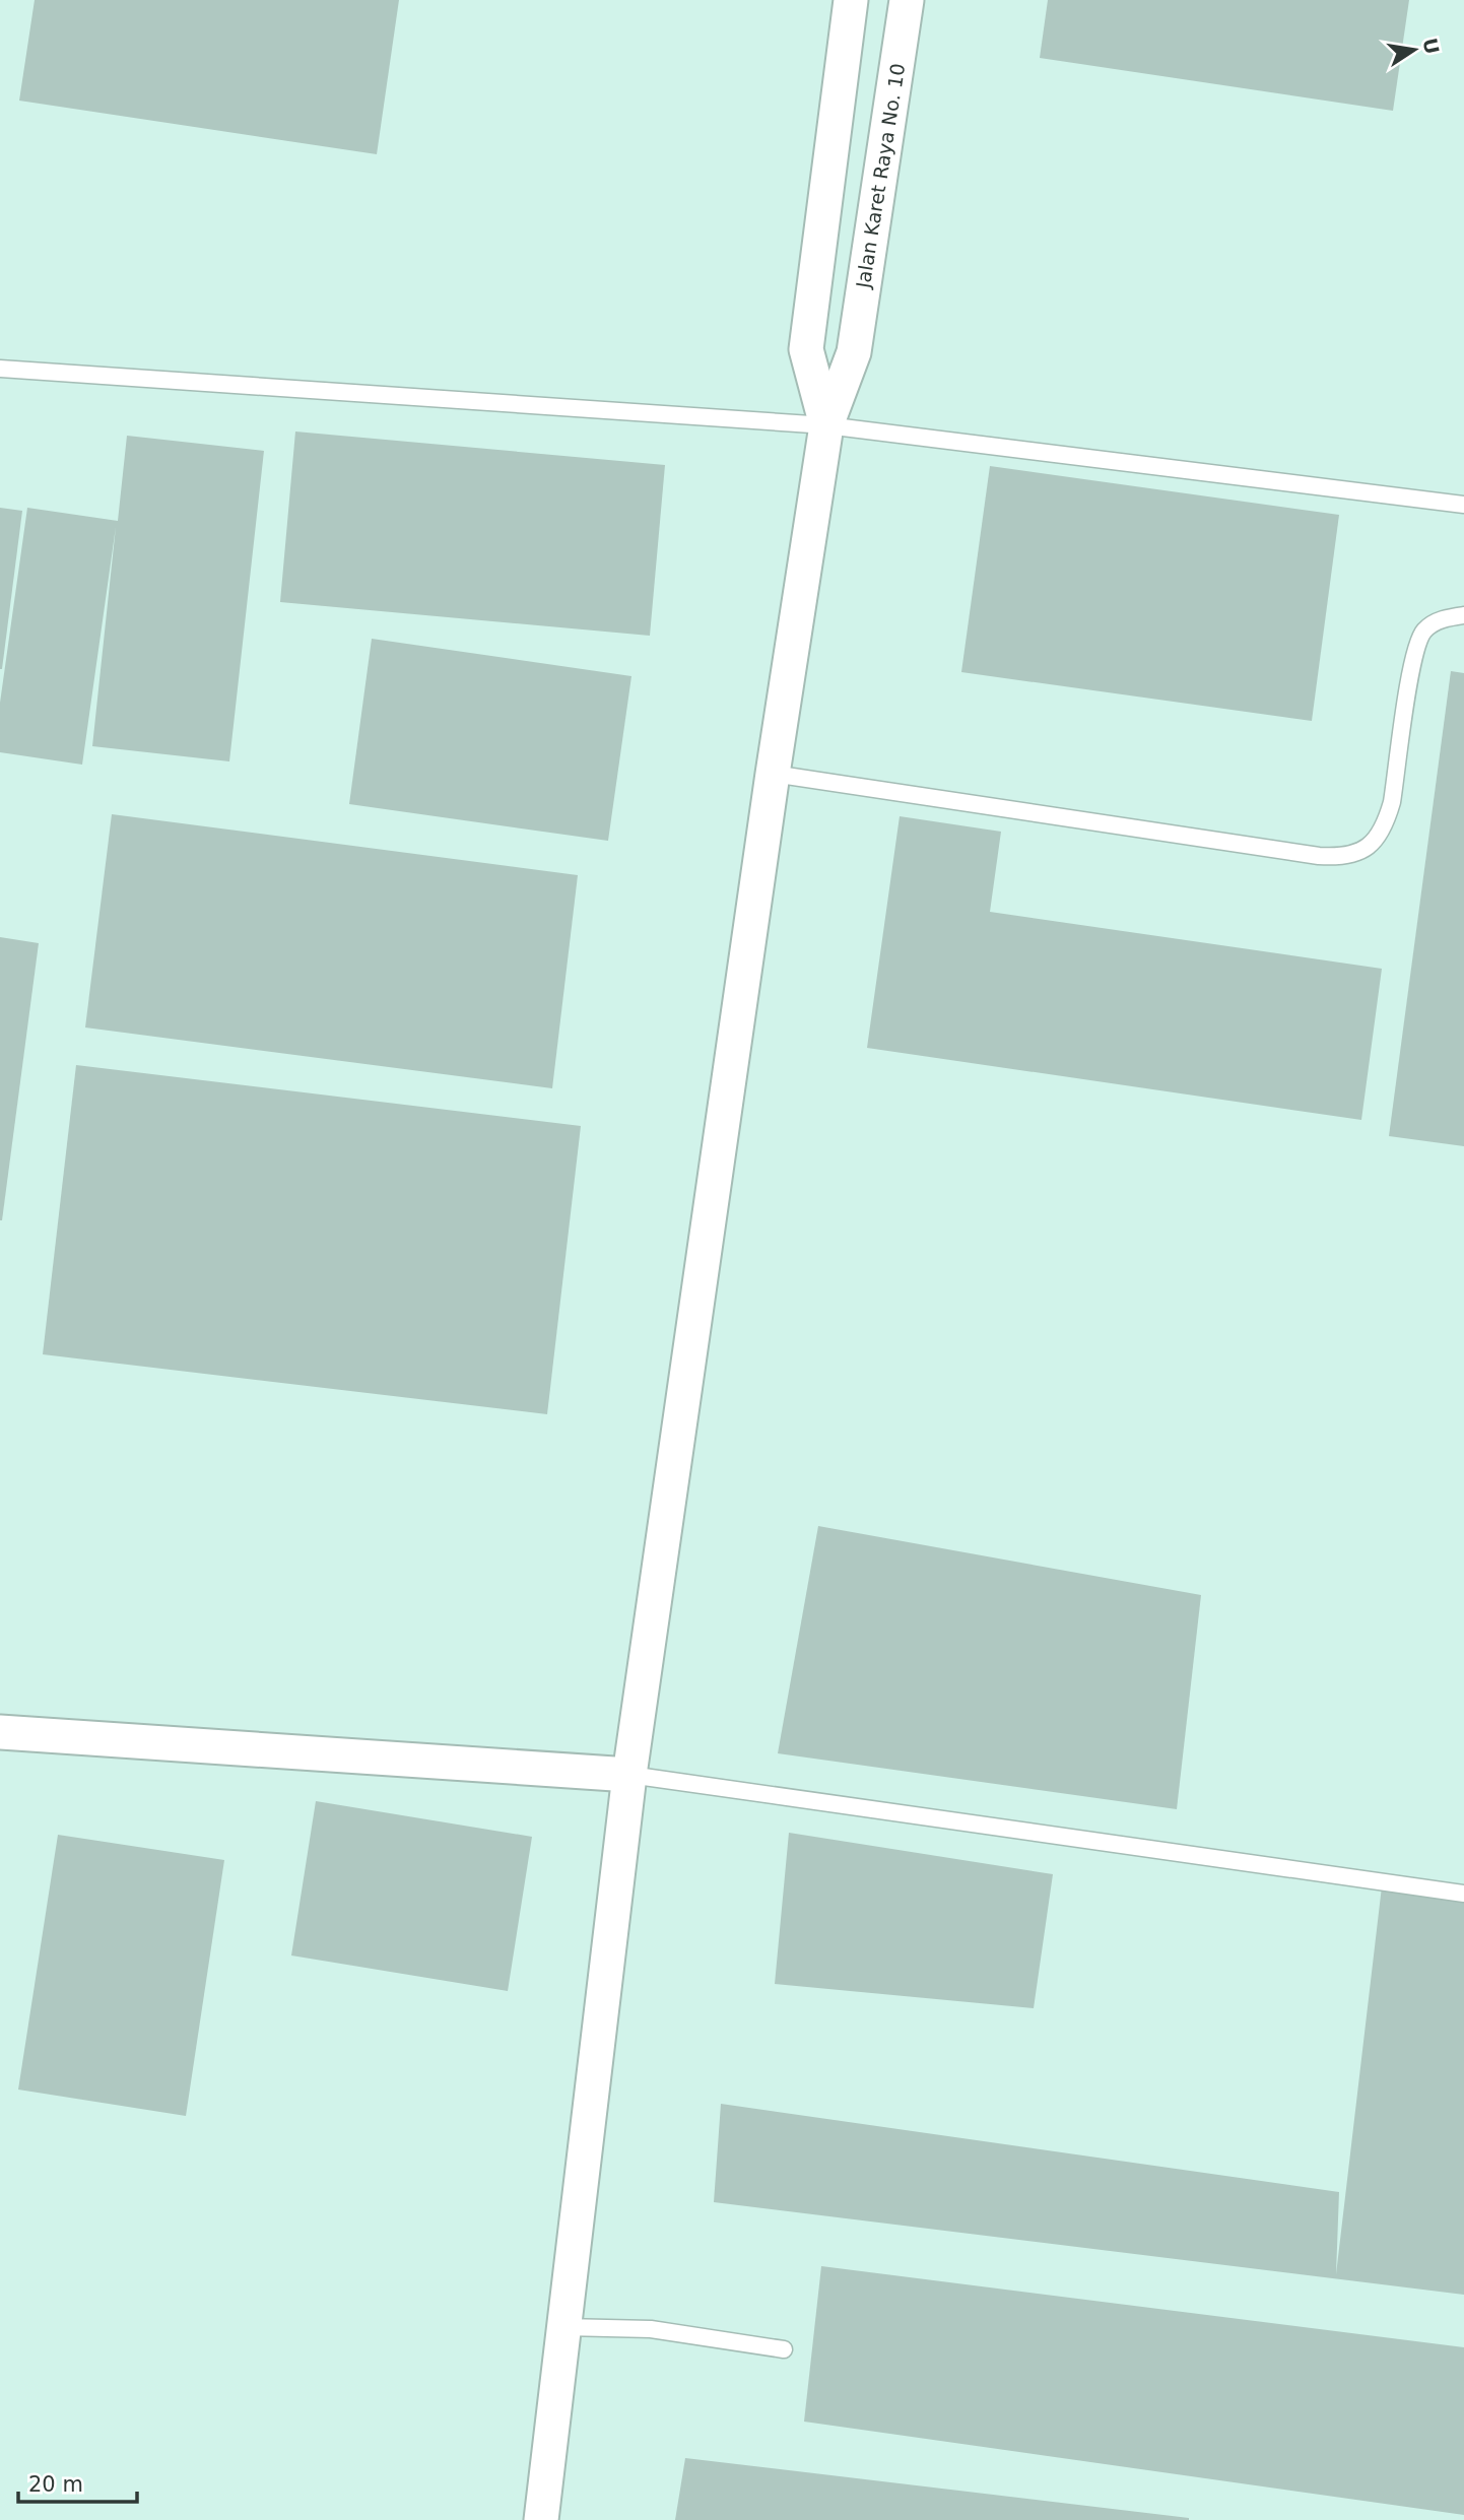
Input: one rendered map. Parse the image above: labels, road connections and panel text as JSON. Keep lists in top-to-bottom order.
{
  "streets": {
    "street": ["Jalan Karet Raya No. 10"]
  },
  "scale_bar": "20 m",
  "north": "right"
}
